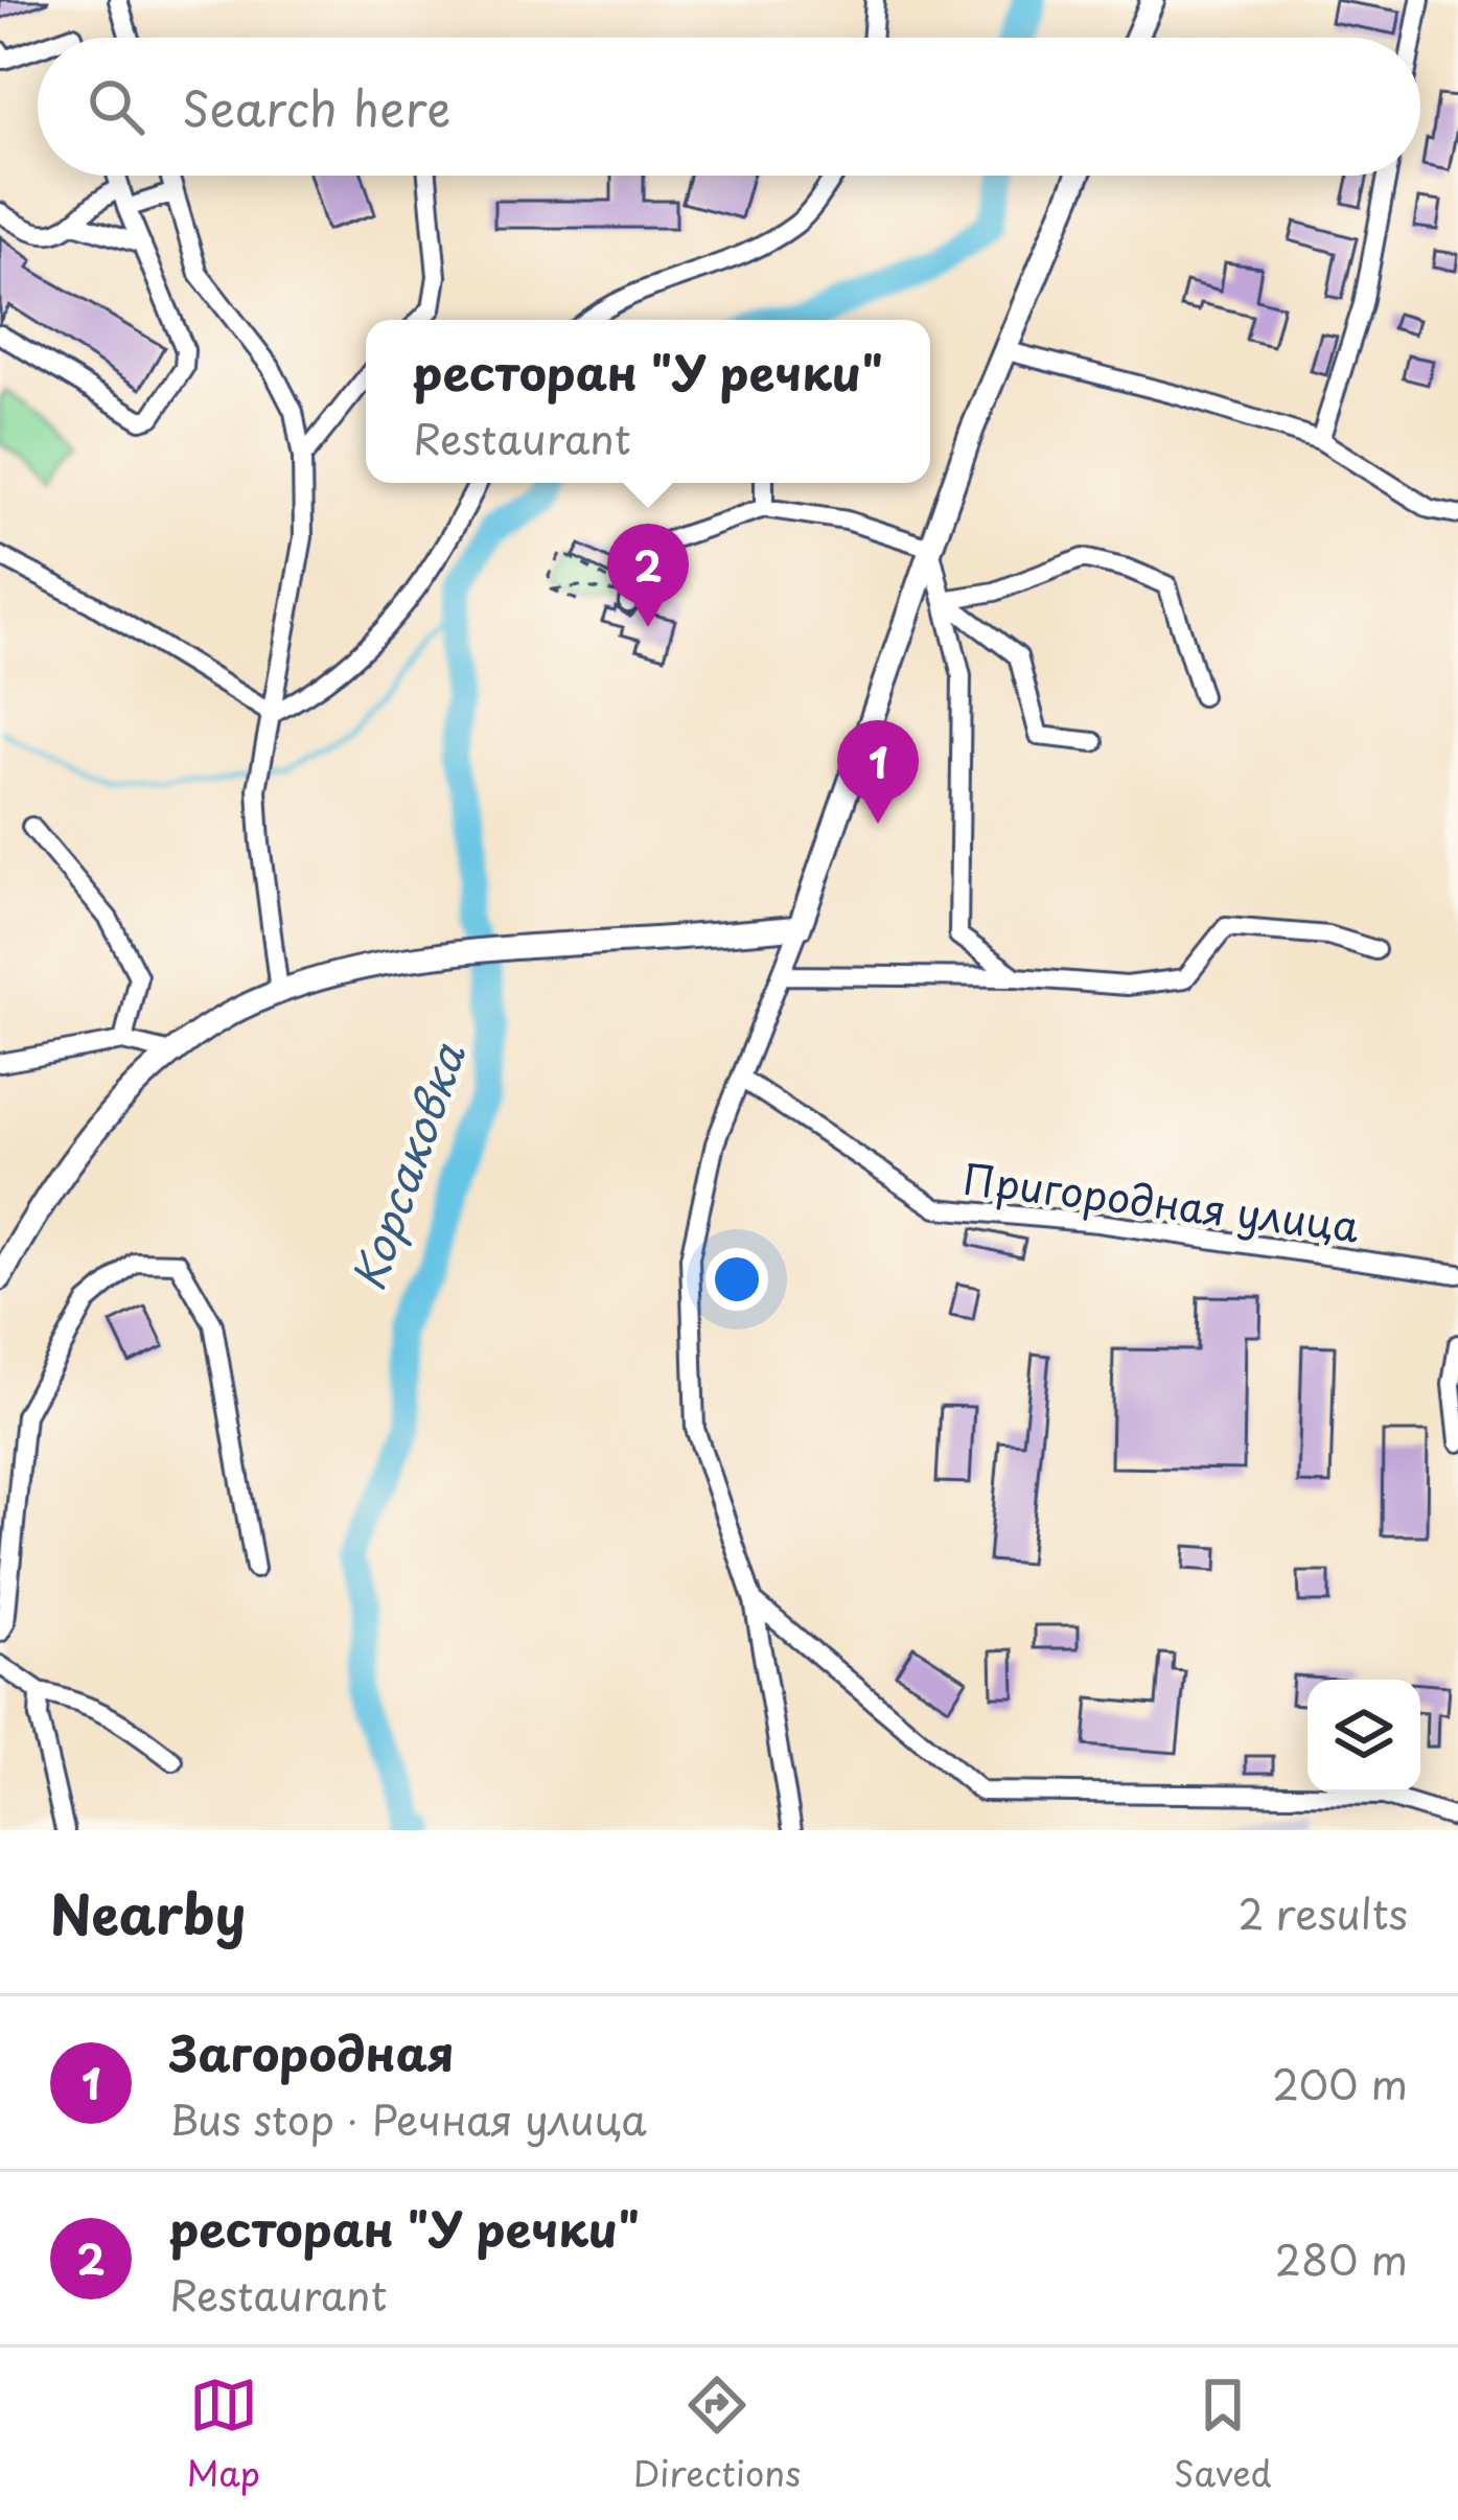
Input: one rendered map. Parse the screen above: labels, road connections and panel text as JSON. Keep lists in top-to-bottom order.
{
  "streets": {
    "street": ["Пригородная улица"]
  },
  "water": ["Корсаковка"],
  "page": {
    "search": "Search here",
    "popup": ["ресторан \"У речки\"", "Restaurant"],
    "pins": ["2", "1"],
    "heading": ["Nearby", "2 results"],
    "list": [
      {
        "mark": "1",
        "name": "Загородная",
        "note": "Bus stop · Речная улица",
        "value": "200 m"
      },
      {
        "mark": "2",
        "name": "ресторан \"У речки\"",
        "note": "Restaurant",
        "value": "280 m"
      }
    ],
    "nav": ["Map", "Directions", "Saved"]
  }
}
